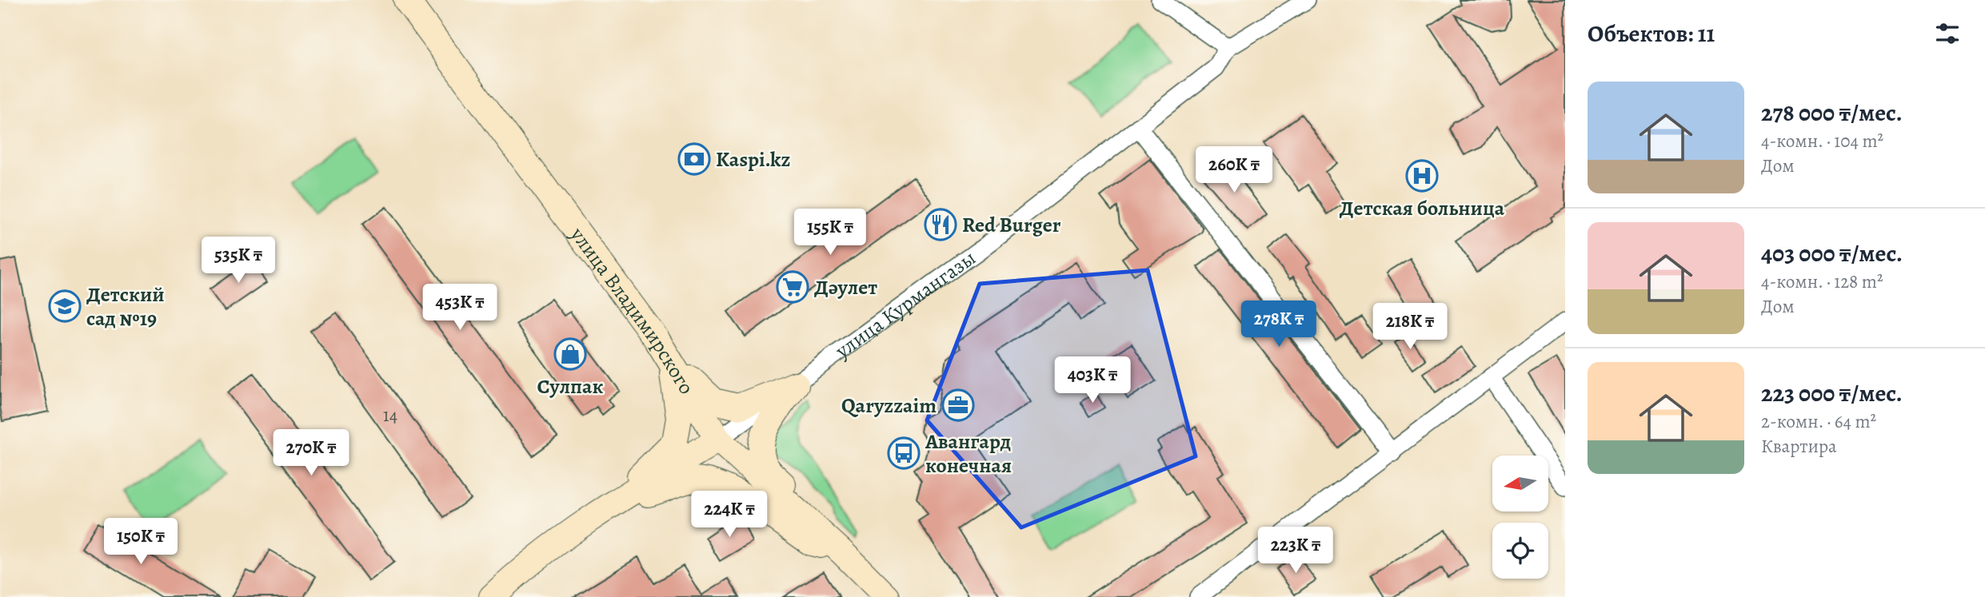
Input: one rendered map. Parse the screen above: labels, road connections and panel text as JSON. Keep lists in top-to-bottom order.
{
  "streets": {
    "street": ["улица Курмангазы", "улица Владимирского"]
  },
  "crossings": [
    ["улица Курмангазы", "улица Владимирского"]
  ],
  "places": {
    "bank": ["Kaspi.kz"],
    "hospital": ["Детская больница"],
    "restaurant": ["Red Burger"],
    "supermarket": ["Дәулет"],
    "school or university": ["Детский сад №19"],
    "shop": ["Сулпак"],
    "office": ["Qaryzzaim"],
    "bus stop": ["Авангард конечная"]
  },
  "house_numbers": ["14"],
  "north": "left",
  "page": {
    "heading": "Объектов: 11",
    "list": [
      {
        "name": "278 000 ₸/мес.",
        "note": "4-комн. · 104 m² · Дом"
      },
      {
        "name": "403 000 ₸/мес.",
        "note": "4-комн. · 128 m² · Дом"
      },
      {
        "name": "223 000 ₸/мес.",
        "note": "2-комн. · 64 m² · Квартира"
      }
    ],
    "price": [
      "260K ₸",
      "155K ₸",
      "535K ₸",
      "453K ₸",
      "278K ₸",
      "218K ₸",
      "403K ₸",
      "270K ₸",
      "224K ₸",
      "150K ₸",
      "223K ₸"
    ]
  }
}
